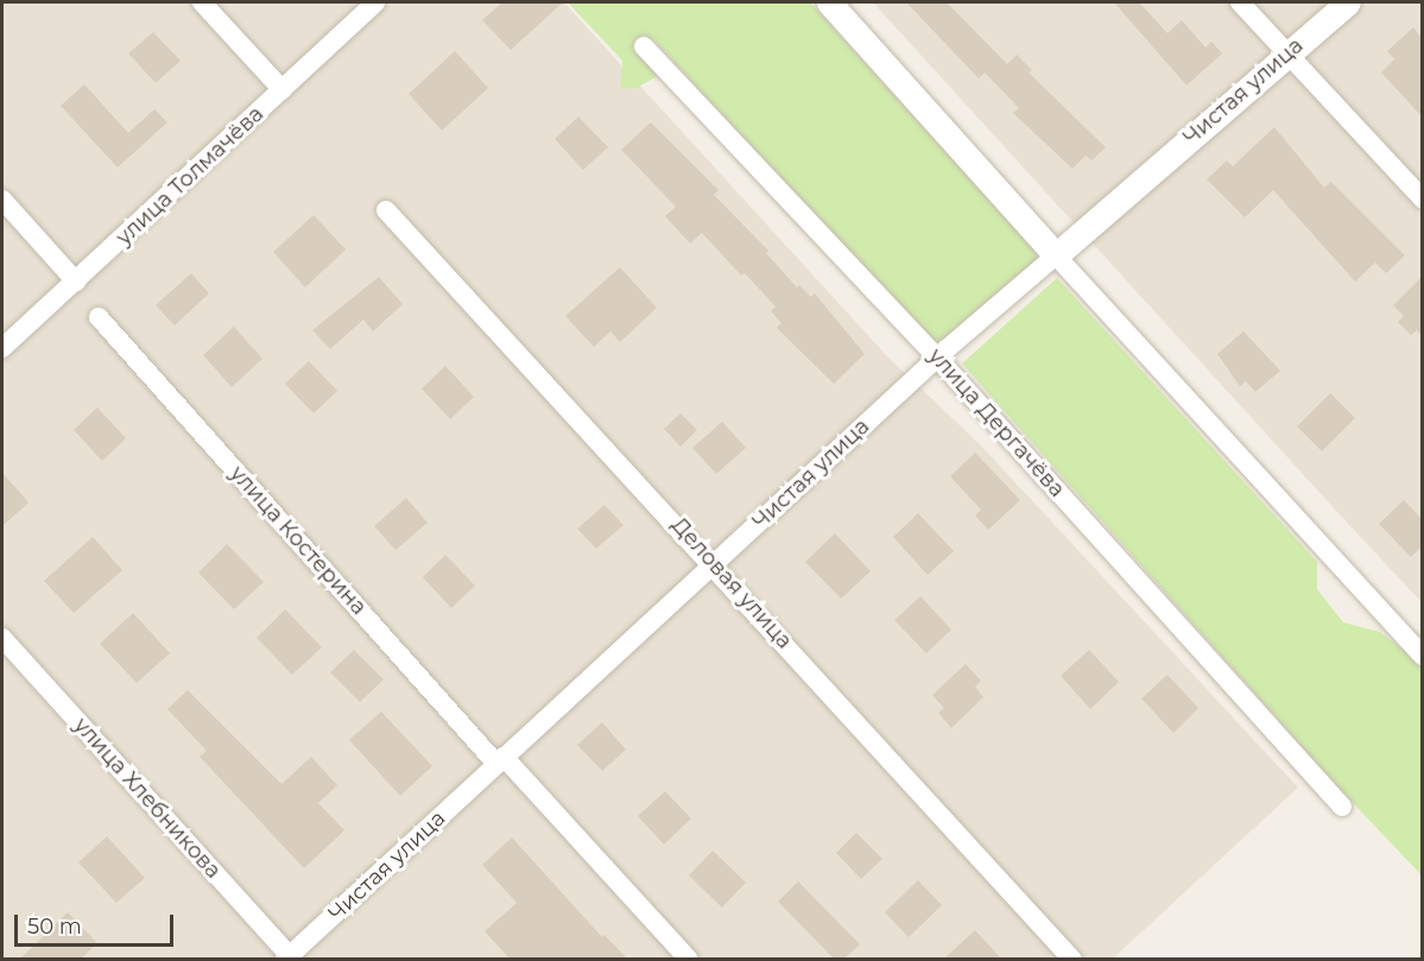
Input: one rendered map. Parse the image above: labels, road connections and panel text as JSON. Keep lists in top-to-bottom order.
{
  "streets": {
    "street": [
      "Чистая улица",
      "улица Толмачёва",
      "улица Дергачёва",
      "улица Костерина",
      "Деловая улица",
      "улица Хлебникова"
    ]
  },
  "crossings": [
    ["Чистая улица", "улица Дергачёва"],
    ["Чистая улица", "улица Костерина"],
    ["Чистая улица", "Деловая улица"],
    ["Чистая улица", "улица Хлебникова"]
  ],
  "scale_bar": "50 m"
}
